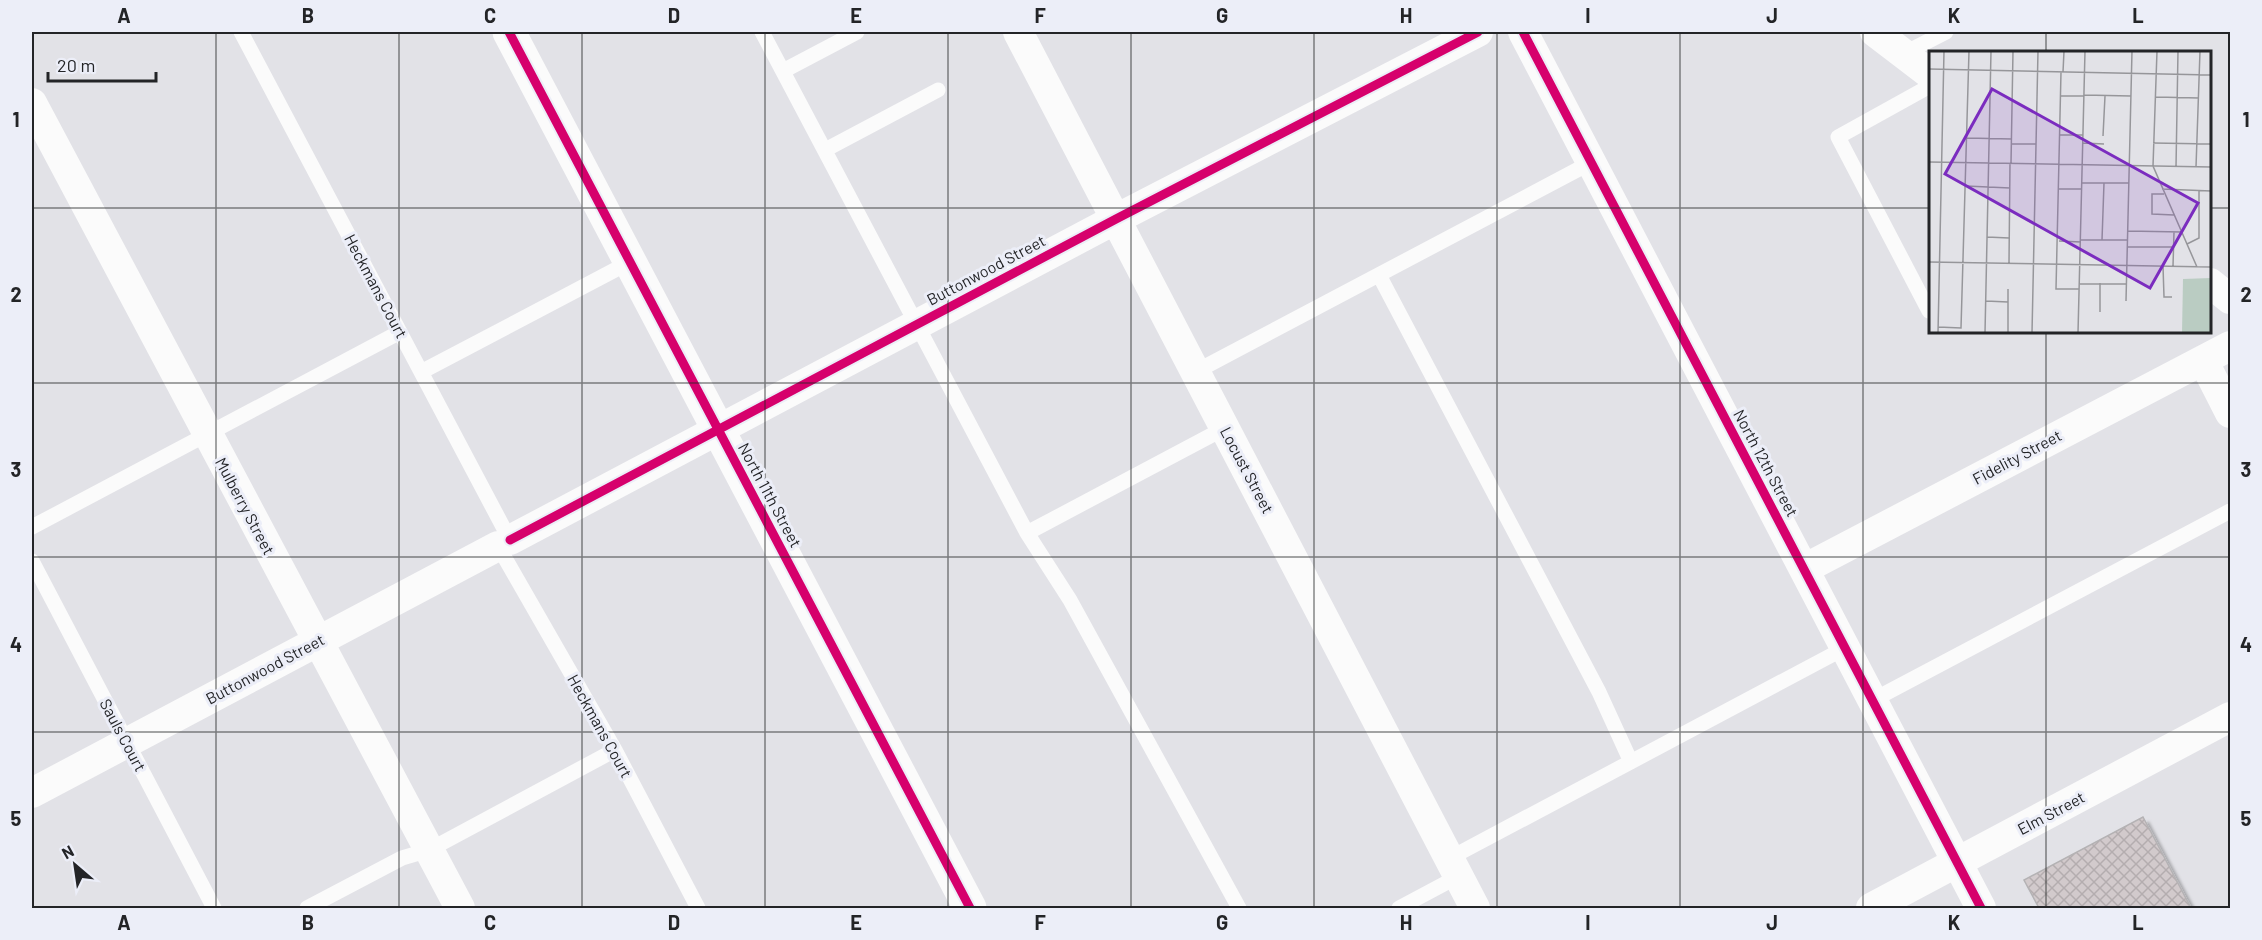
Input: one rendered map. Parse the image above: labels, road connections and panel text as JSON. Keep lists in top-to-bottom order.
{
  "streets": {
    "street": [
      "Buttonwood Street",
      "Fidelity Street",
      "North 12th Street",
      "Locust Street",
      "North 11th Street",
      "Mulberry Street",
      "Elm Street"
    ],
    "lane": ["Heckmans Court", "Sauls Court"]
  },
  "crossings": [
    ["Buttonwood Street", "Heckmans Court"],
    ["Buttonwood Street", "Locust Street"],
    ["Buttonwood Street", "North 11th Street"],
    ["Buttonwood Street", "Mulberry Street"],
    ["Buttonwood Street", "Sauls Court"],
    ["Fidelity Street", "North 12th Street"],
    ["North 12th Street", "Elm Street"]
  ],
  "scale_bar": "20 m",
  "north": "top left",
  "grid": {
    "columns": [
      "A",
      "B",
      "C",
      "D",
      "E",
      "F",
      "G",
      "H",
      "I",
      "J",
      "K",
      "L"
    ],
    "rows": [
      "1",
      "2",
      "3",
      "4",
      "5"
    ]
  }
}
